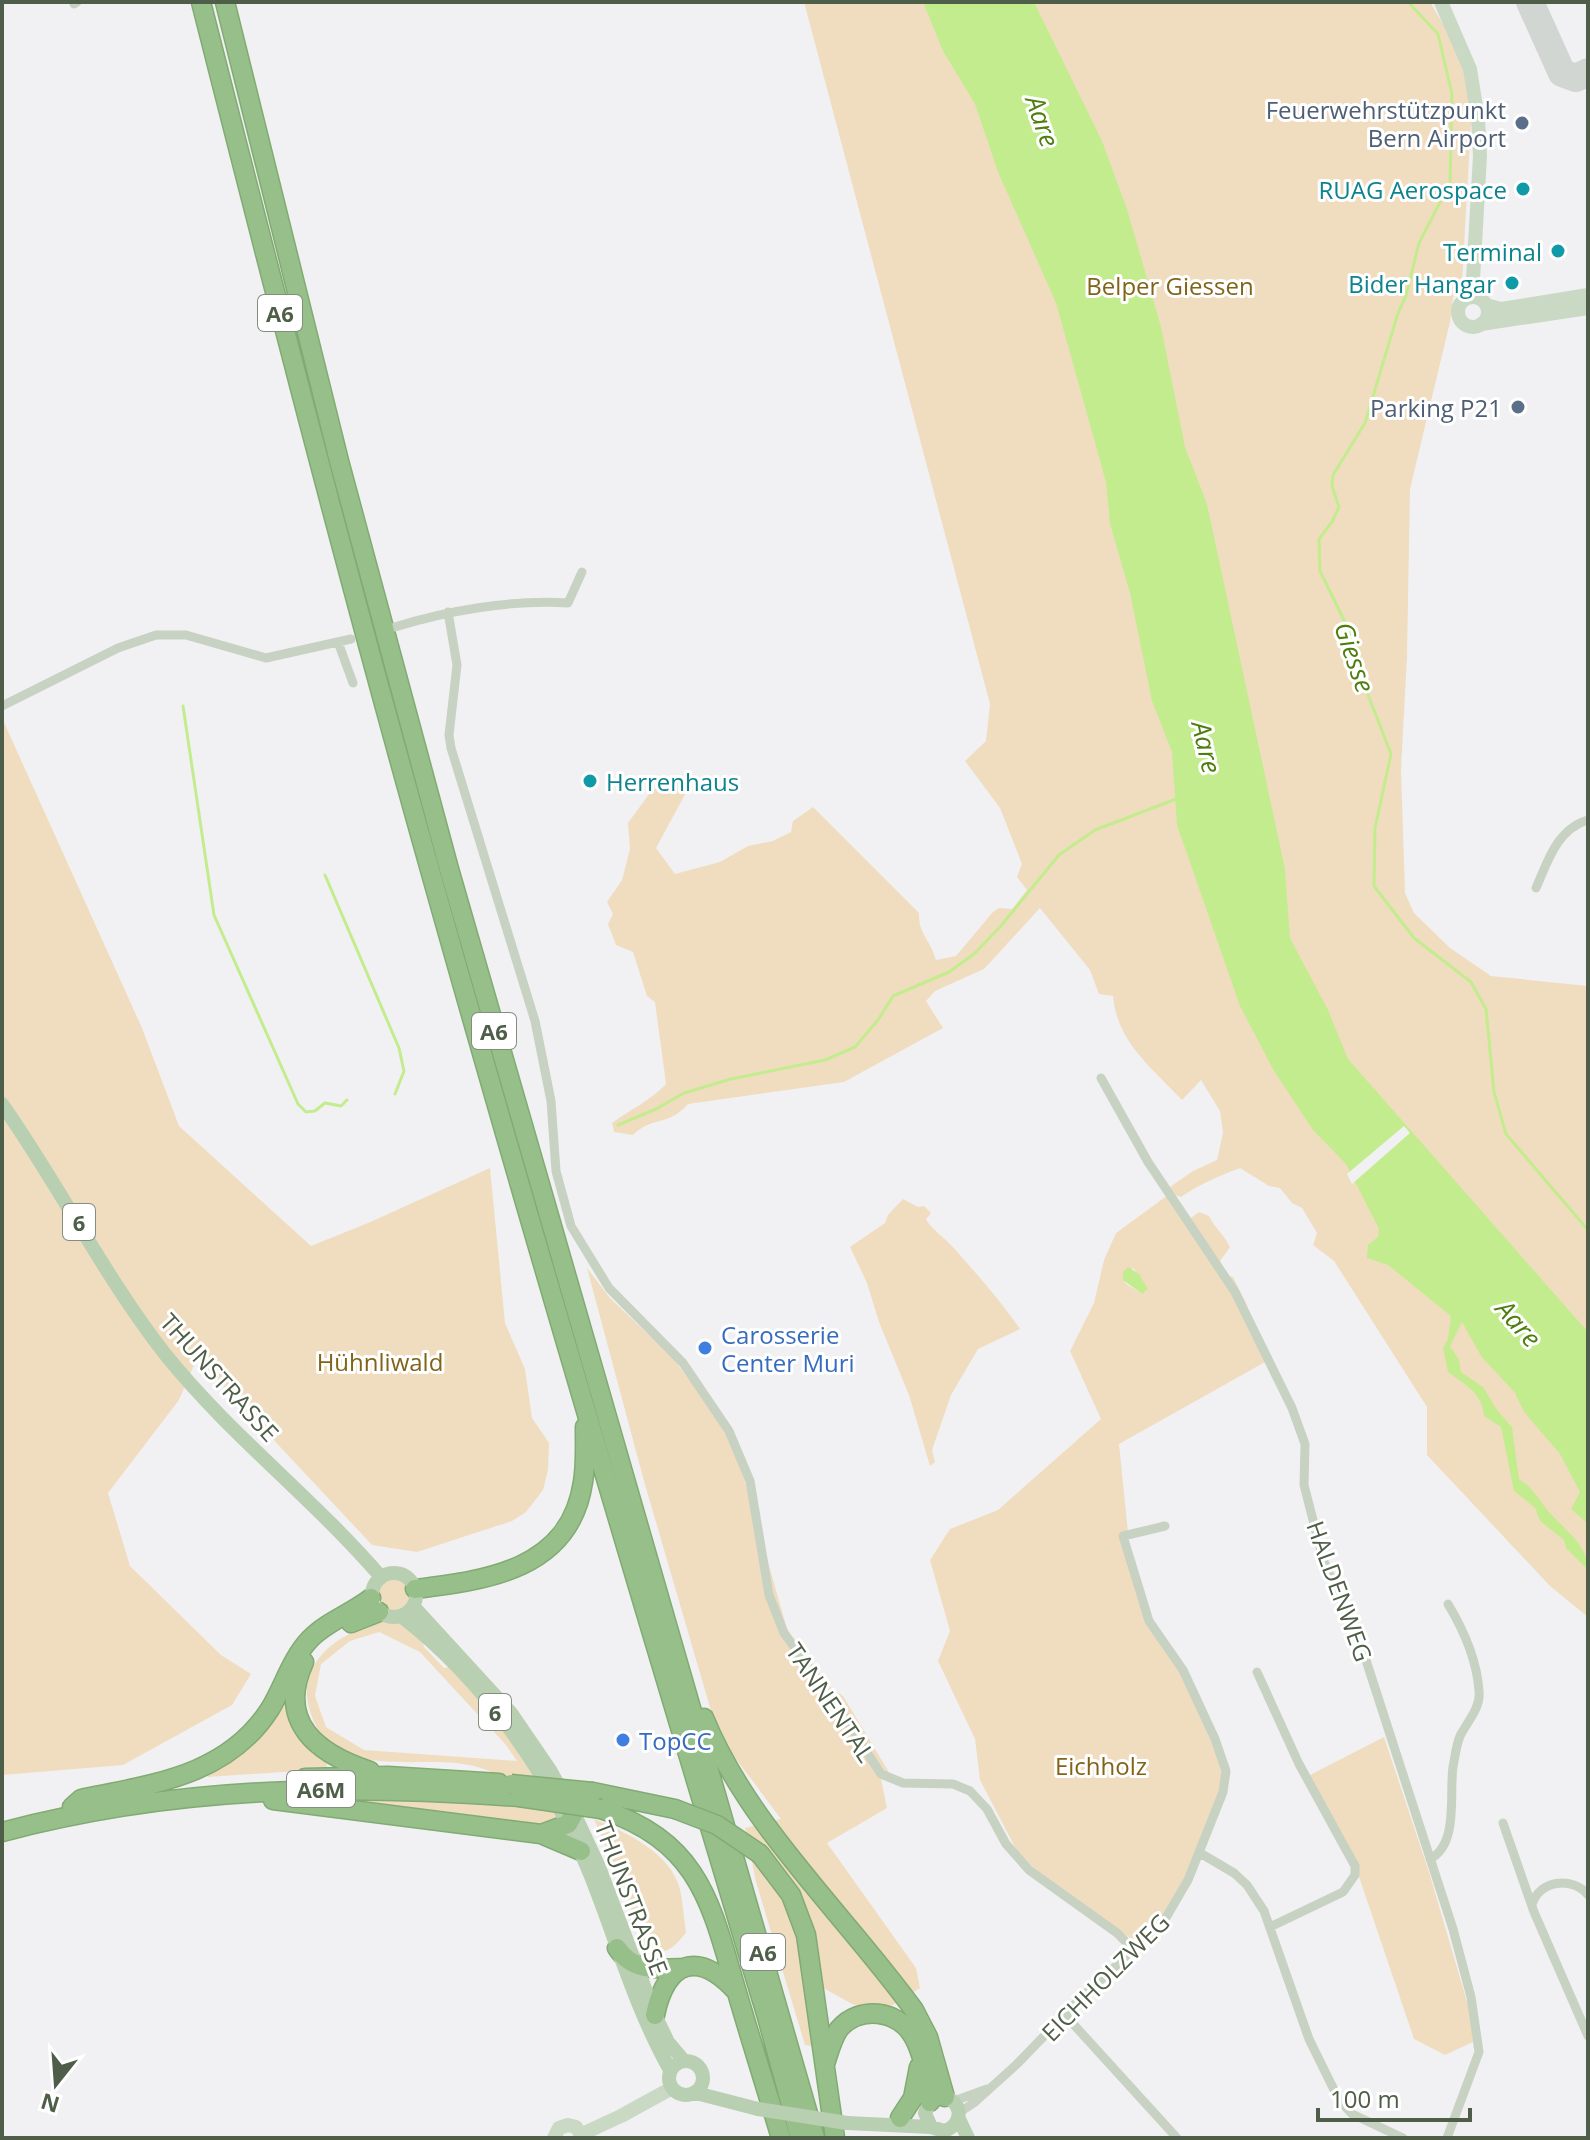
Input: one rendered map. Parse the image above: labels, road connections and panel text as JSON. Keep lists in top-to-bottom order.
{
  "streets": {
    "highway": ["A6", "A6M"],
    "main road": ["6", "THUNSTRASSE"],
    "street": ["HALDENWEG", "TANNENTAL", "EICHHOLZWEG"]
  },
  "crossings": [
    ["TANNENTAL", "EICHHOLZWEG"]
  ],
  "water": ["Aare", "Giesse"],
  "parks": ["Belper Giessen", "Hühnliwald", "Eichholz"],
  "places": [
    "Feuerwehrstützpunkt Bern Airport",
    "RUAG Aerospace",
    "Terminal",
    "Bider Hangar",
    "Parking P21",
    "Herrenhaus",
    "Carosserie Center Muri",
    "TopCC"
  ],
  "scale_bar": "100 m",
  "north": "bottom"
}
